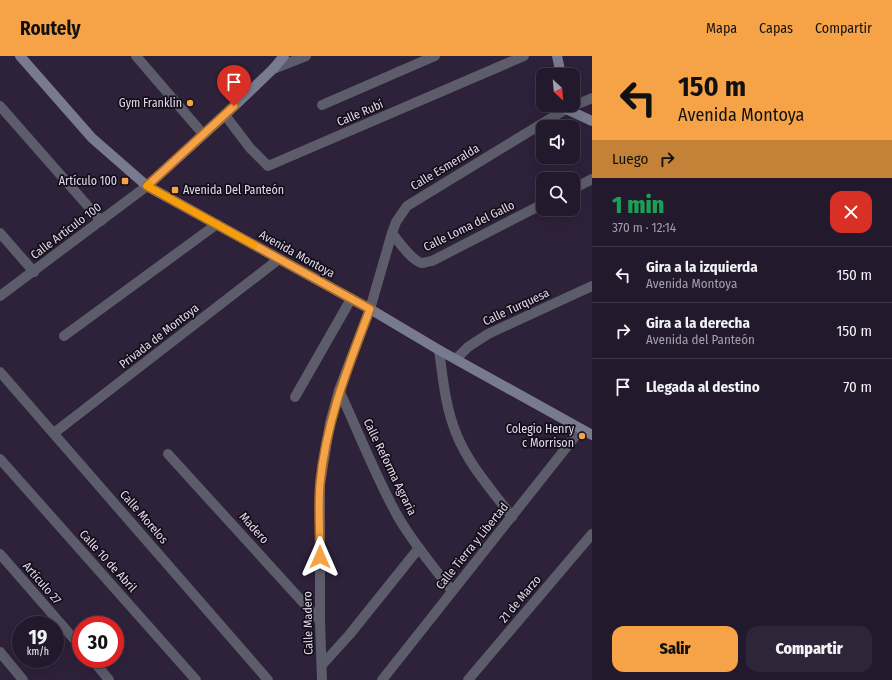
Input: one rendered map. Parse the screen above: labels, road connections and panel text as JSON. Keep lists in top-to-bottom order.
{
  "streets": {
    "main road": ["Avenida Montoya"],
    "street": [
      "Calle Rubí",
      "Calle Esmeralda",
      "Calle Loma del Gallo",
      "Calle Artículo 100",
      "Calle Turquesa",
      "Privada de Montoya",
      "Calle Reforma Agraria",
      "Calle Morelos",
      "Madero",
      "Calle Tierra y Libertad",
      "Calle 10 de Abril",
      "Artículo 27",
      "21 de Marzo",
      "Calle Madero"
    ]
  },
  "crossings": [
    ["Calle Esmeralda", "Calle Loma del Gallo"],
    ["Calle Esmeralda", "Avenida Montoya"],
    ["Calle Esmeralda", "Calle Madero"],
    ["Calle Artículo 100", "Avenida Montoya"],
    ["Avenida Montoya", "Calle Turquesa"],
    ["Avenida Montoya", "Privada de Montoya"],
    ["Avenida Montoya", "Calle Tierra y Libertad"],
    ["Avenida Montoya", "Calle Madero"],
    ["Privada de Montoya", "Calle Morelos"],
    ["Calle Reforma Agraria", "Calle Tierra y Libertad"],
    ["Calle Reforma Agraria", "Calle Madero"],
    ["Madero", "Calle Madero"]
  ],
  "places": {
    "other": ["Gym Franklin", "Colegio Henry c Morrison"],
    "transit": ["Artículo 100", "Avenida Del Panteón"]
  },
  "north": "bottom right",
  "page": {
    "header": "Routely",
    "nav": ["Mapa", "Capas", "Compartir"],
    "turn": ["150 m", "Avenida Montoya"],
    "then": "Luego",
    "heading": ["1 min", "370 m · 12:14"],
    "list": [
      {
        "name": "Gira a la izquierda",
        "note": "Avenida Montoya",
        "value": "150 m"
      },
      {
        "name": "Gira a la derecha",
        "note": "Avenida del Panteón",
        "value": "150 m"
      },
      {
        "name": "Llegada al destino",
        "value": "70 m"
      }
    ],
    "speed": "19 km/h",
    "limit": "30",
    "buttons": ["Salir", "Compartir"]
  }
}
